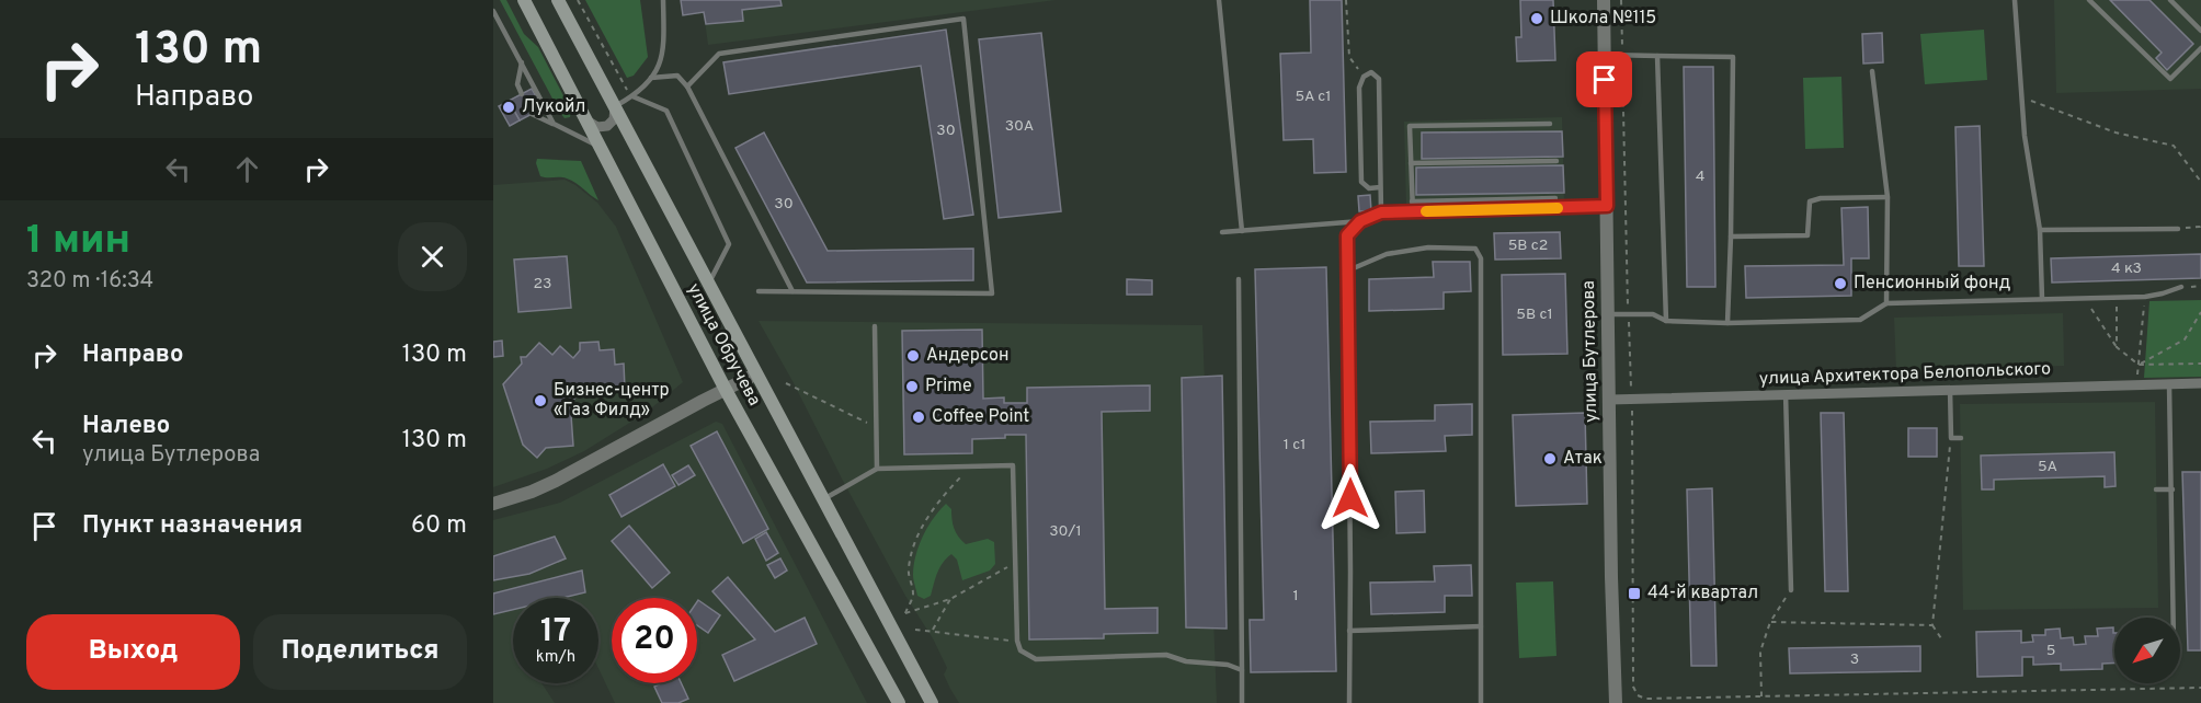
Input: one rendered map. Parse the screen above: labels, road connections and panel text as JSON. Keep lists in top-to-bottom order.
{
  "streets": {
    "main road": ["улица Обручева"],
    "street": ["улица Бутлерова", "улица Архитектора Белопольского"]
  },
  "crossings": [
    ["улица Бутлерова", "улица Архитектора Белопольского"]
  ],
  "places": {
    "other": [
      "Школа №115",
      "Лукойл",
      "Пенсионный фонд",
      "Андерсон",
      "Prime",
      "Бизнес-центр «Газ Филд»",
      "Coffee Point",
      "Атак"
    ],
    "transit": ["44-й квартал"]
  },
  "house_numbers": [
    "5А с1",
    "30А",
    "30",
    "4",
    "30",
    "5В с2",
    "4 к3",
    "23",
    "5В с1",
    "1 с1",
    "5А",
    "30/1",
    "1",
    "5",
    "3"
  ],
  "north": "bottom left",
  "page": {
    "turn": ["130 m", "Направо"],
    "heading": ["1 мин", "320 m · 16:34"],
    "list": [
      {
        "name": "Направо",
        "value": "130 m"
      },
      {
        "name": "Налево",
        "note": "улица Бутлерова",
        "value": "130 m"
      },
      {
        "name": "Пункт назначения",
        "value": "60 m"
      }
    ],
    "speed": "17 km/h",
    "limit": "20",
    "buttons": ["Выход", "Поделиться"]
  }
}
